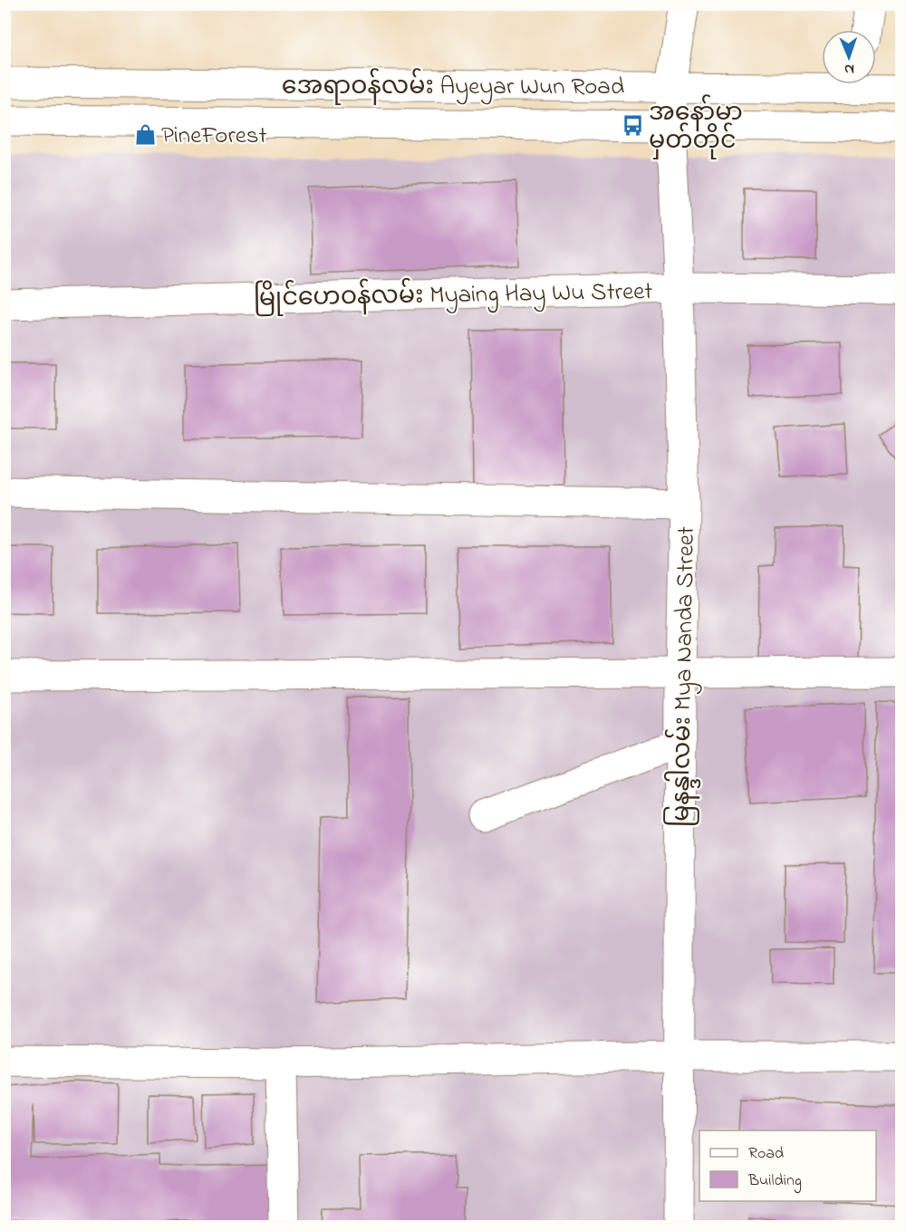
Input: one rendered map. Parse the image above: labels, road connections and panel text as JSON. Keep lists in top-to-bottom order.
{
  "streets": {
    "street": ["အေရာဝန်လမ်း Ayeyar Wun Road", "မြိုင်ဟေဝန်လမ်း Myaing Hay Wu Street", "မြနန္ဒါလမ်း Mya Nanda Street"]
  },
  "crossings": [
    ["အေရာဝန်လမ်း Ayeyar Wun Road", "မြနန္ဒါလမ်း Mya Nanda Street"],
    ["မြိုင်ဟေဝန်လမ်း Myaing Hay Wu Street", "မြနန္ဒါလမ်း Mya Nanda Street"]
  ],
  "places": {
    "bus stop": ["အနော်မာ မှတ်တိုင်"],
    "shop": ["PineForest"]
  },
  "legend": ["Road", "Building"],
  "north": "bottom"
}
